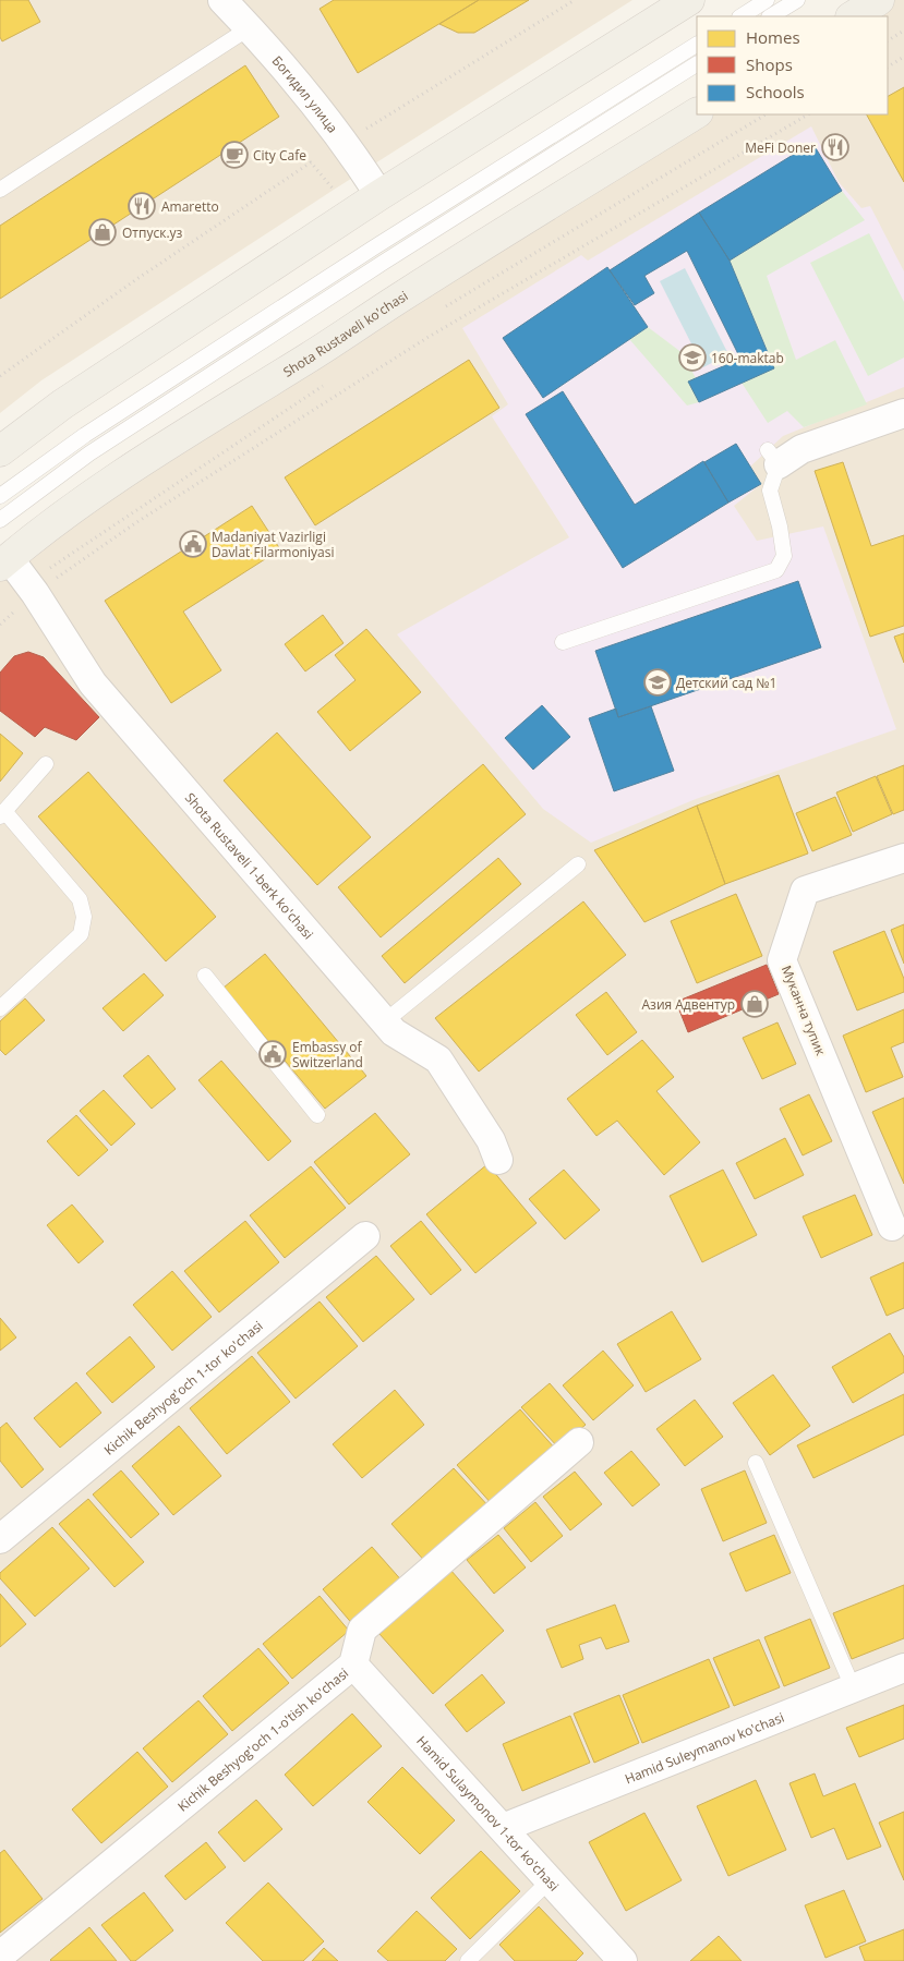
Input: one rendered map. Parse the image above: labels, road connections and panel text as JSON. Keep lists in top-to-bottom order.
{
  "streets": {
    "main road": ["Shota Rustaveli ko'chasi"],
    "street": [
      "Богидил улица",
      "Shota Rustaveli 1-berk ko'chasi",
      "Муканна тупик",
      "Kichik Beshyog'och 1-tor ko'chasi",
      "Kichik Beshyog'och 1-o'tish ko'chasi",
      "Hamid Suleymanov ko'chasi",
      "Hamid Sulaymonov 1-tor ko'chasi"
    ]
  },
  "crossings": [
    ["Shota Rustaveli ko'chasi", "Shota Rustaveli 1-berk ko'chasi"],
    ["Kichik Beshyog'och 1-o'tish ko'chasi", "Hamid Sulaymonov 1-tor ko'chasi"],
    ["Hamid Suleymanov ko'chasi", "Hamid Sulaymonov 1-tor ko'chasi"]
  ],
  "places": {
    "restaurant": ["MeFi Doner", "Amaretto"],
    "cafe": ["City Cafe"],
    "shop": ["Отпуск.уз", "Азия Адвентур"],
    "school or university": ["160-maktab", "Детский сад №1"],
    "public building": ["Madaniyat Vazirligi Davlat Filarmoniyasi", "Embassy of Switzerland"]
  },
  "legend": ["Homes", "Shops", "Schools"]
}
